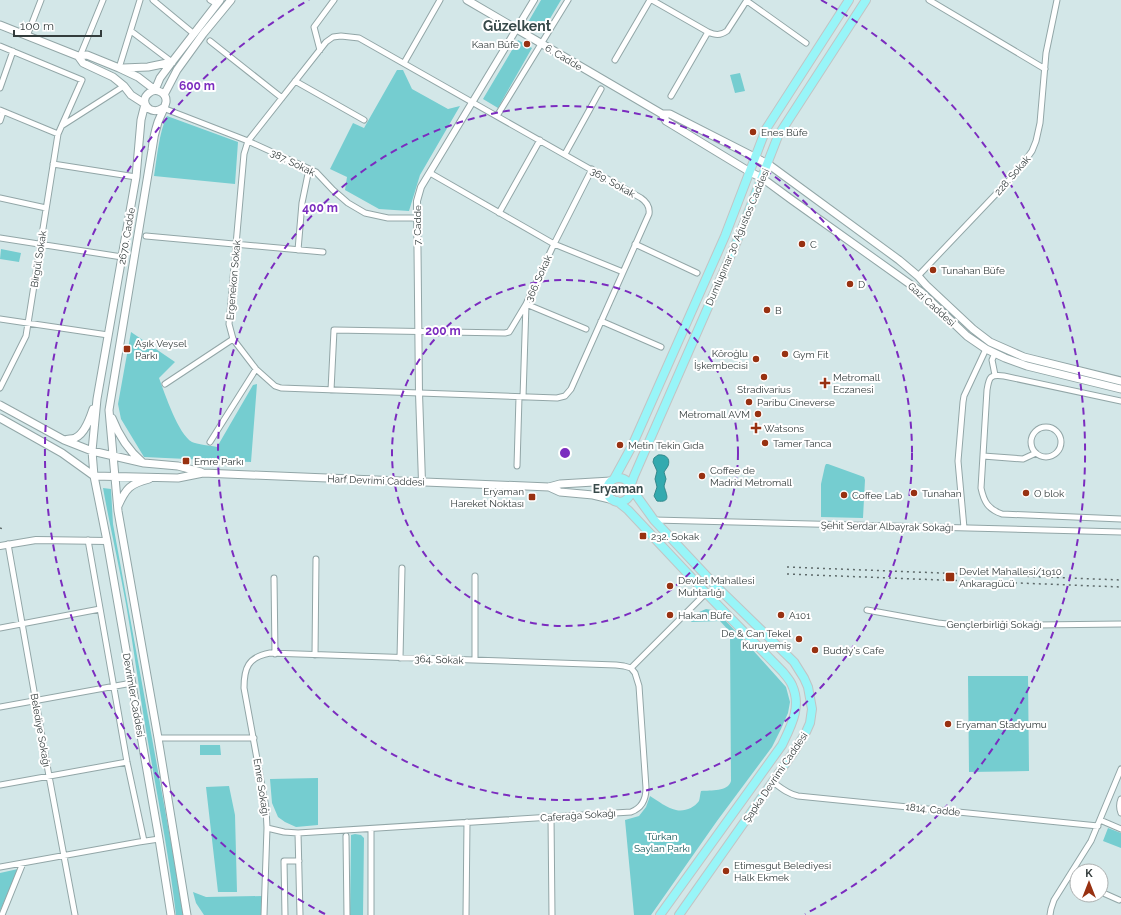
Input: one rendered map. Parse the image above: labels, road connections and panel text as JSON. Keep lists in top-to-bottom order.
{
  "streets": {
    "main road": [
      "6. Cadde",
      "2670. Cadde",
      "Dumlupınar 30 Ağustos Caddesi",
      "Gazi Caddesi",
      "Harf Devrimi Caddesi",
      "Devrimler Caddesi",
      "Şapka Devrimi Caddesi"
    ],
    "street": [
      "387. Sokak",
      "228. Sokak",
      "369. Sokak",
      "7. Cadde",
      "Birgül Sokak",
      "366. Sokak",
      "Ergenekon Sokak",
      "Şehit Serdar Albayrak Sokağı",
      "Gençlerbirliği Sokağı",
      "364. Sokak",
      "Belediye Sokağı",
      "Emre Sokağı",
      "1814. Cadde",
      "Caferağa Sokağı"
    ]
  },
  "crossings": [
    ["6. Cadde", "7. Cadde"],
    ["6. Cadde", "Dumlupınar 30 Ağustos Caddesi"],
    ["6. Cadde", "Gazi Caddesi"],
    ["387. Sokak", "7. Cadde"],
    ["387. Sokak", "2670. Cadde"],
    ["387. Sokak", "Ergenekon Sokak"],
    ["228. Sokak", "Gazi Caddesi"],
    ["369. Sokak", "7. Cadde"],
    ["369. Sokak", "366. Sokak"],
    ["369. Sokak", "Ergenekon Sokak"],
    ["7. Cadde", "Ergenekon Sokak"],
    ["7. Cadde", "Harf Devrimi Caddesi"],
    ["2670. Cadde", "Harf Devrimi Caddesi"],
    ["2670. Cadde", "Devrimler Caddesi"],
    ["Dumlupınar 30 Ağustos Caddesi", "Gazi Caddesi"],
    ["Dumlupınar 30 Ağustos Caddesi", "Harf Devrimi Caddesi"],
    ["Dumlupınar 30 Ağustos Caddesi", "Şapka Devrimi Caddesi"],
    ["Harf Devrimi Caddesi", "Devrimler Caddesi"],
    ["Harf Devrimi Caddesi", "Şapka Devrimi Caddesi"],
    ["Şehit Serdar Albayrak Sokağı", "Şapka Devrimi Caddesi"],
    ["364. Sokak", "Emre Sokağı"],
    ["364. Sokak", "Caferağa Sokağı"],
    ["Şapka Devrimi Caddesi", "1814. Cadde"],
    ["Emre Sokağı", "Caferağa Sokağı"]
  ],
  "districts": ["Güzelkent", "Eryaman"],
  "parks": ["Türkan Saylan Parkı"],
  "places": {
    "other": [
      "Kaan Büfe",
      "Enes Büfe",
      "C",
      "Tunahan Büfe",
      "D",
      "B",
      "Gym Fit",
      "Köroğlu İşkembecisi",
      "Stradivarius",
      "Paribu Cineverse",
      "Metromall AVM",
      "Tamer Tanca",
      "Metin Tekin Gıda",
      "Coffee de Madrid Metromall",
      "Tunahan",
      "O blok",
      "Coffee Lab",
      "Devlet Mahallesi Muhtarlığı",
      "Hakan Büfe",
      "A101",
      "De & Can Tekel Kuruyemiş",
      "Buddy's Cafe",
      "Eryaman Stadyumu",
      "Etimesgut Belediyesi Halk Ekmek"
    ],
    "transit": [
      "Aşık Veysel Parkı",
      "Emre Parkı",
      "Eryaman Hareket Noktası",
      "232. Sokak",
      "Devlet Mahallesi/1910 Ankaragücü"
    ],
    "health": ["Metromall Eczanesi", "Watsons"]
  },
  "scale_bar": "100 m",
  "north": "top",
  "rings": ["600 m", "400 m", "200 m"]
}
